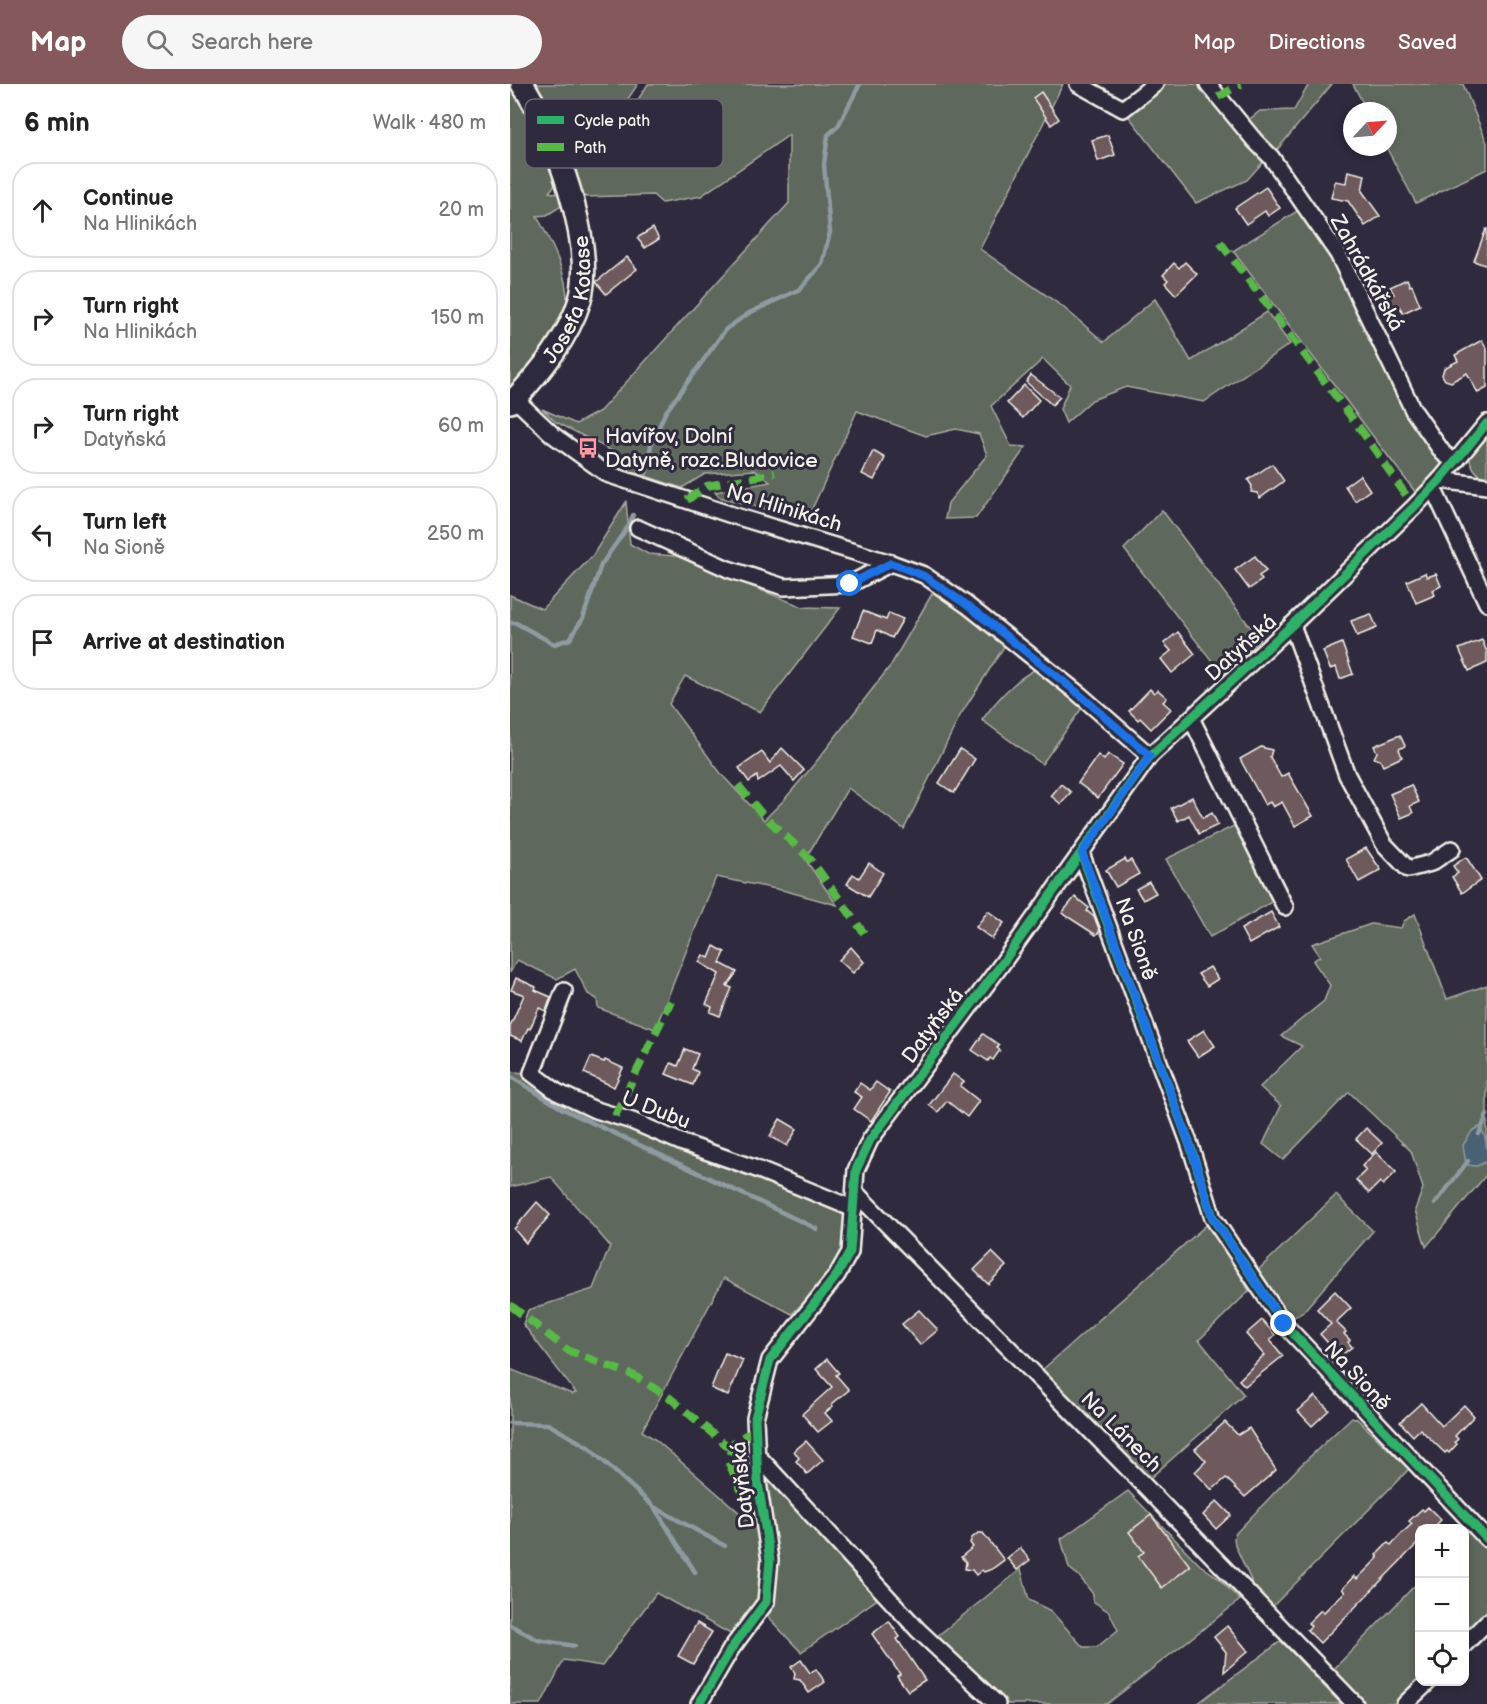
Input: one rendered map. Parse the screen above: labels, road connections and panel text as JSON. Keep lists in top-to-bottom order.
{
  "streets": {
    "street": [
      "Zahrádkářská",
      "Josefa Kotase",
      "Na Hlinikách",
      "Datyňská",
      "Na Sioně",
      "U Dubu",
      "Na Lánech"
    ]
  },
  "crossings": [
    ["Zahrádkářská", "Datyňská"],
    ["Josefa Kotase", "Na Hlinikách"],
    ["Na Hlinikách", "Datyňská"],
    ["Datyňská", "Na Sioně"],
    ["Datyňská", "U Dubu"],
    ["Datyňská", "Na Lánech"]
  ],
  "places": {
    "bus stop": ["Havířov, Dolní Datyně, rozc.Bludovice"]
  },
  "legend": ["Cycle path", "Path"],
  "north": "top right",
  "page": {
    "header": "Map",
    "search": "Search here",
    "nav": ["Map", "Directions", "Saved"],
    "heading": ["6 min", "Walk · 480 m"],
    "list": [
      ["Continue", "Na Hlinikách", "20 m"],
      ["Turn right", "Na Hlinikách", "150 m"],
      ["Turn right", "Datyňská", "60 m"],
      ["Turn left", "Na Sioně", "250 m"],
      "Arrive at destination"
    ],
    "map_buttons": ["+", "−"]
  }
}
